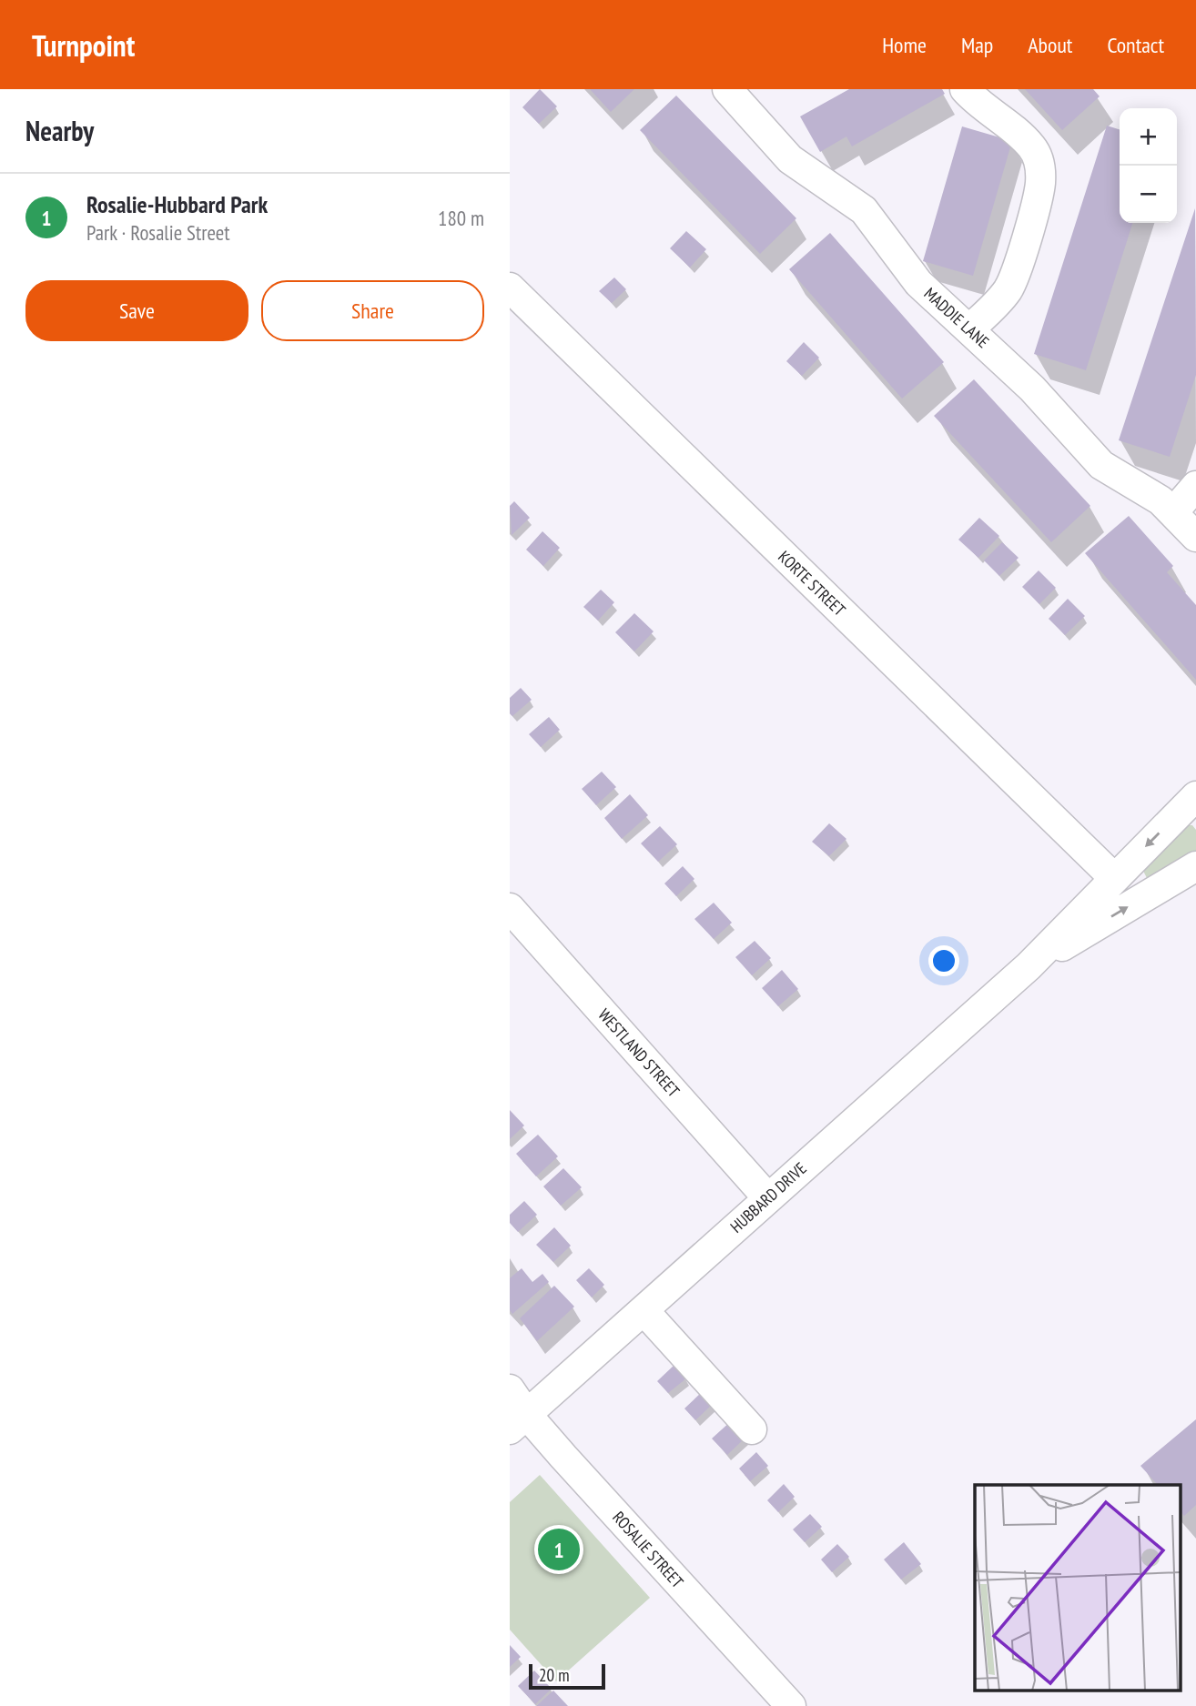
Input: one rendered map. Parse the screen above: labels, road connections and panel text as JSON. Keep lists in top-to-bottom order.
{
  "streets": {
    "street": [
      "MADDIE LANE",
      "KORTE STREET",
      "WESTLAND STREET",
      "HUBBARD DRIVE",
      "ROSALIE STREET"
    ]
  },
  "crossings": [
    ["KORTE STREET", "HUBBARD DRIVE"],
    ["WESTLAND STREET", "HUBBARD DRIVE"],
    ["HUBBARD DRIVE", "ROSALIE STREET"]
  ],
  "scale_bar": "20 m",
  "page": {
    "header": "Turnpoint",
    "nav": [
      "Home",
      "Map",
      "About",
      "Contact"
    ],
    "heading": "Nearby",
    "map_buttons": ["+", "−"],
    "list": [
      {
        "mark": "1",
        "name": "Rosalie-Hubbard Park",
        "note": "Park · Rosalie Street",
        "value": "180 m"
      }
    ],
    "buttons": ["Save", "Share"],
    "pins": "1",
    "scale": "20 m"
  }
}
